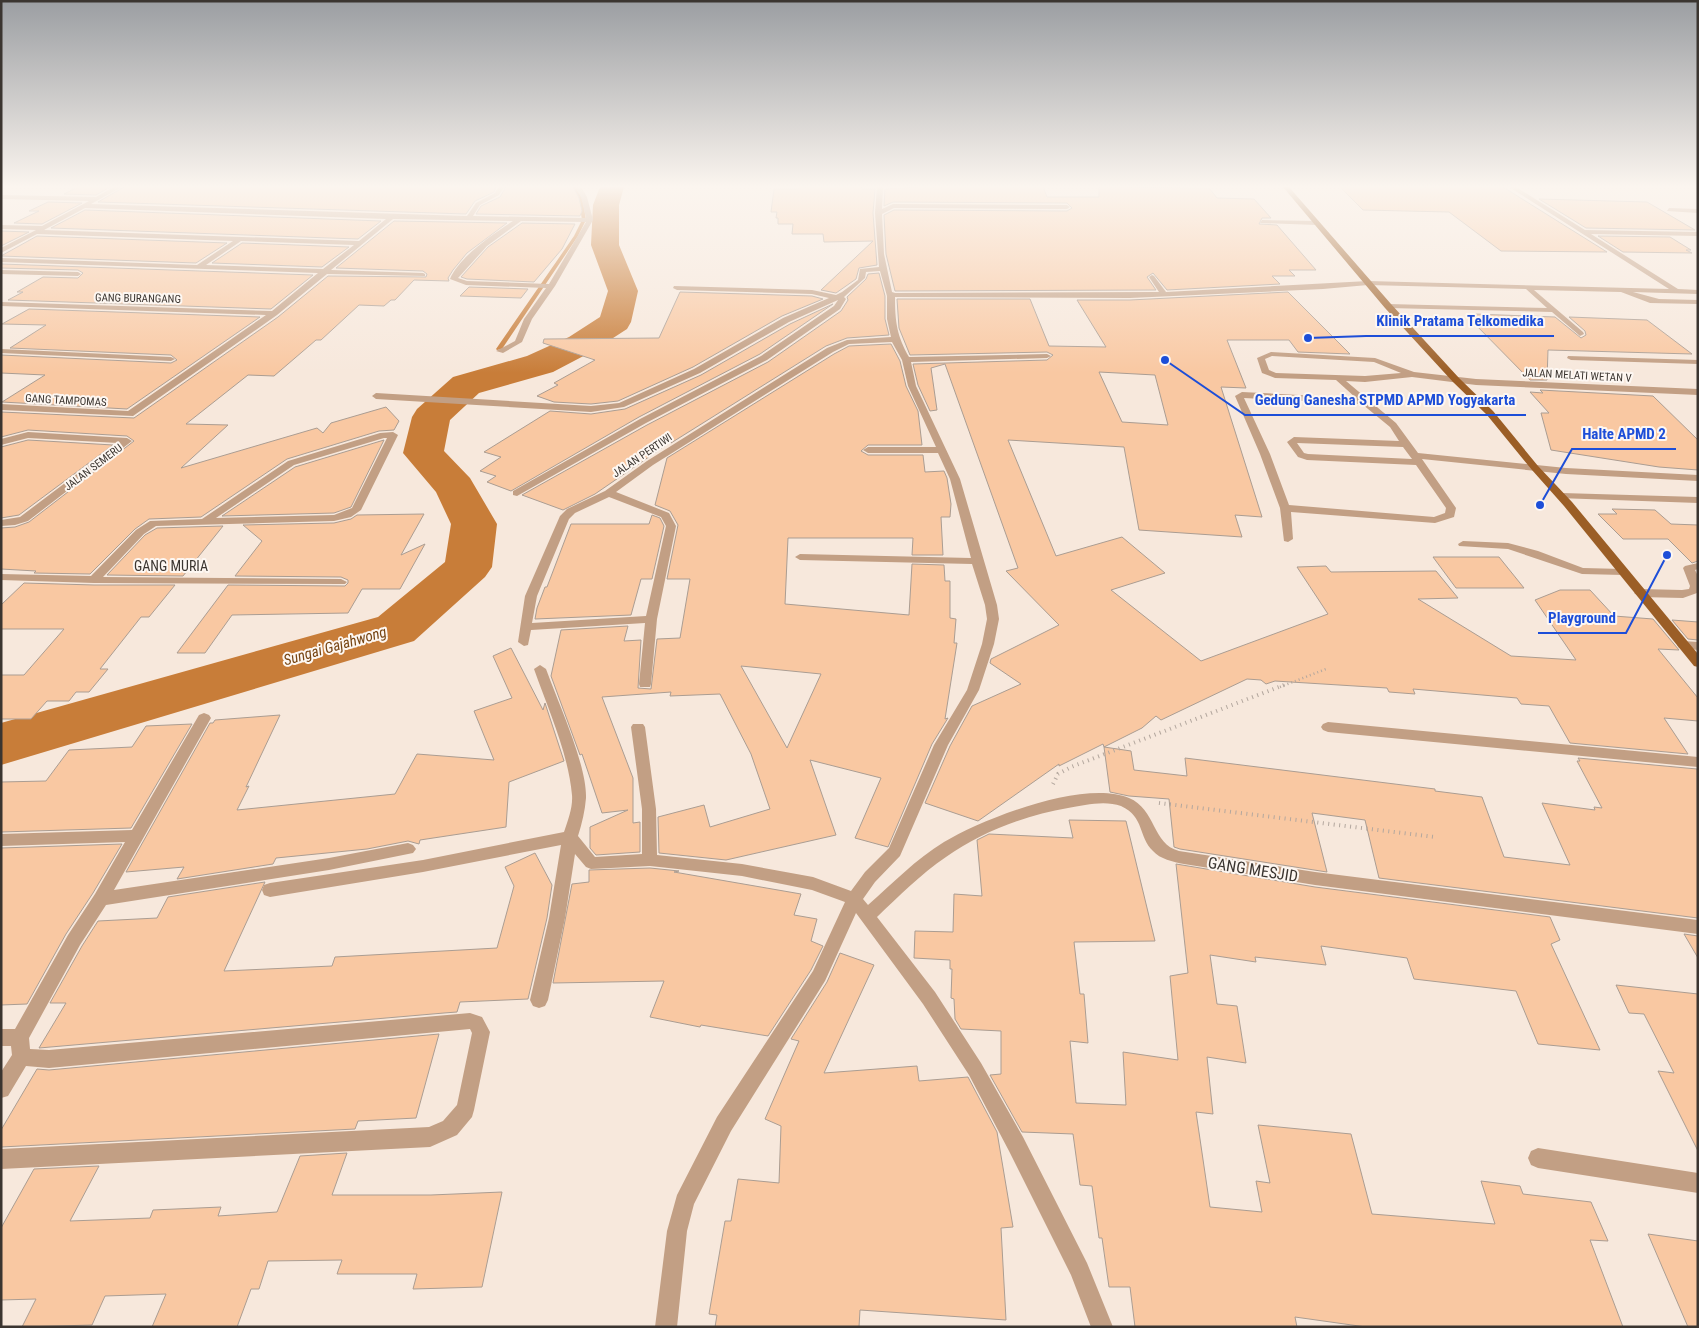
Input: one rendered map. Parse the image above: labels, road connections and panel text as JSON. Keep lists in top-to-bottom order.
{
  "streets": {
    "street": [
      "GANG BURANGANG",
      "JALAN MELATI WETAN V",
      "GANG TAMPOMAS",
      "JALAN PERTIWI",
      "JALAN SEMERU",
      "GANG MURIA",
      "GANG MESJID"
    ]
  },
  "crossings": [
    ["GANG BURANGANG", "GANG TAMPOMAS"]
  ],
  "water": ["Sungai Gajahwong"],
  "places": [
    "Klinik Pratama Telkomedika",
    "Gedung Ganesha STPMD APMD Yogyakarta",
    "Halte APMD 2",
    "Playground"
  ]
}
